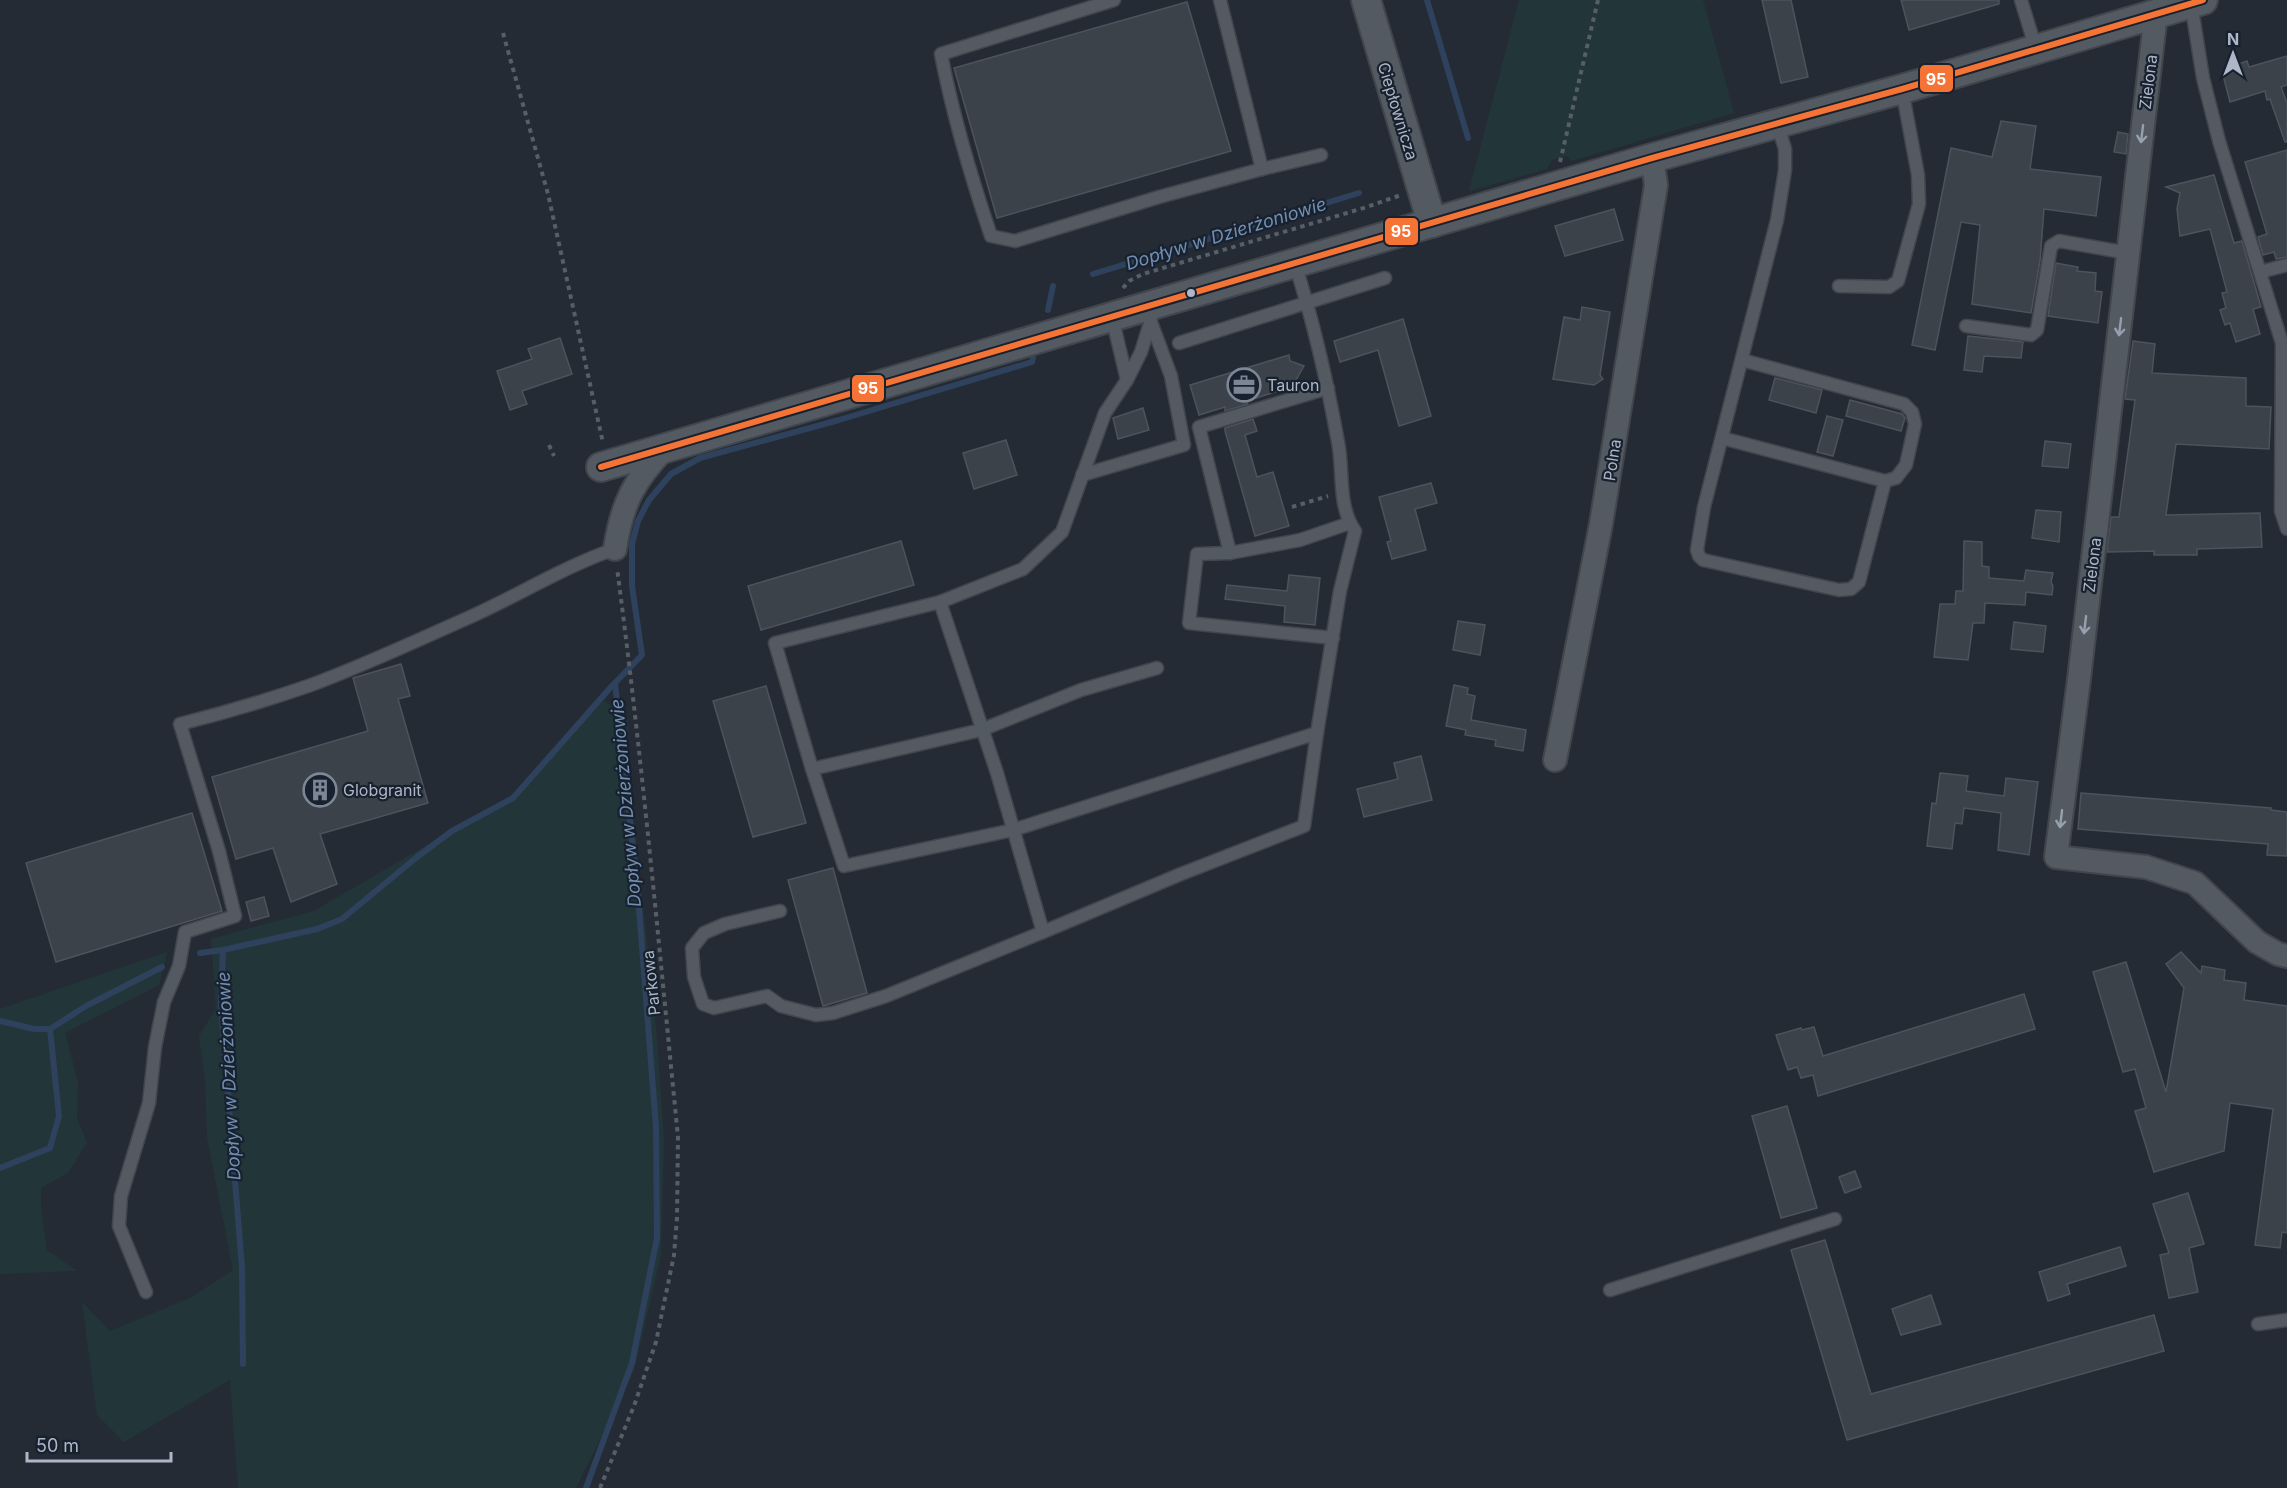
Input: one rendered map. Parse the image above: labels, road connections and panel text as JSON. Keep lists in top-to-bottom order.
{
  "streets": {
    "street": ["Zielona", "Ciepłownicza", "Polna"],
    "path": ["Parkowa"]
  },
  "one_way": ["Zielona"],
  "water": ["Dopływ w Dzierżoniowie"],
  "places": {
    "office": ["Tauron"],
    "building": ["Globgranit"]
  },
  "lines": ["transit line 95"],
  "scale_bar": "50 m",
  "north": "top"
}
